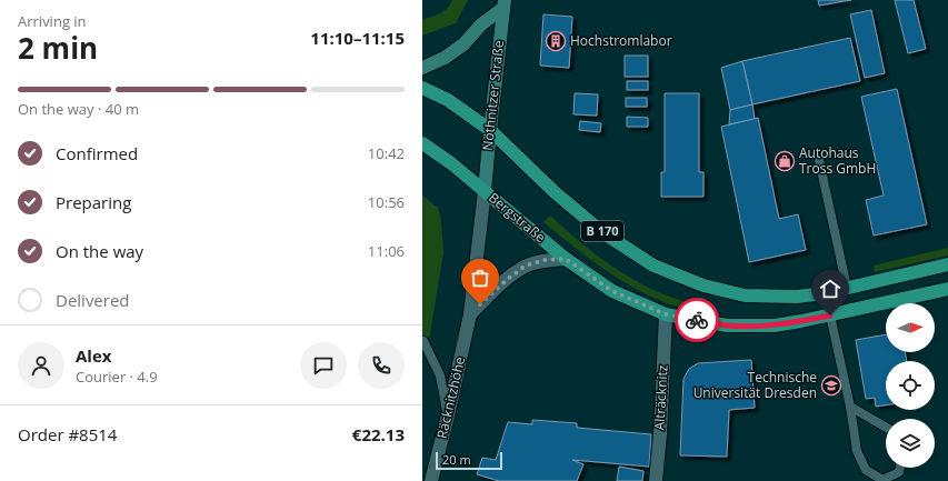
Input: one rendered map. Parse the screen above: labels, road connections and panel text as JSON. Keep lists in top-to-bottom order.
{
  "streets": {
    "main road": ["Bergstraße", "B 170"],
    "street": ["Nöthnitzer Straße", "Räcknitzhöhe", "Alträcknitz"]
  },
  "crossings": [
    ["Nöthnitzer Straße", "Bergstraße"],
    ["Nöthnitzer Straße", "B 170"],
    ["Nöthnitzer Straße", "Räcknitzhöhe"],
    ["Bergstraße", "Räcknitzhöhe"],
    ["Bergstraße", "Alträcknitz"]
  ],
  "places": {
    "building": ["Hochstromlabor"],
    "shop": ["Autohaus Tross GmbH"],
    "school or university": ["Technische Universität Dresden"]
  },
  "scale_bar": "20 m",
  "north": "right",
  "page": {
    "heading": ["2 min", "Arriving in", "11:10–11:15"],
    "panel": [
      "Alex",
      "Courier · 4.9",
      "Order #8514",
      "€22.13"
    ],
    "bar": "On the way · 40 m",
    "list": [
      ["Confirmed", "10:42"],
      ["Preparing", "10:56"],
      ["On the way", "11:06"],
      "Delivered"
    ],
    "scale": "20 m"
  }
}
